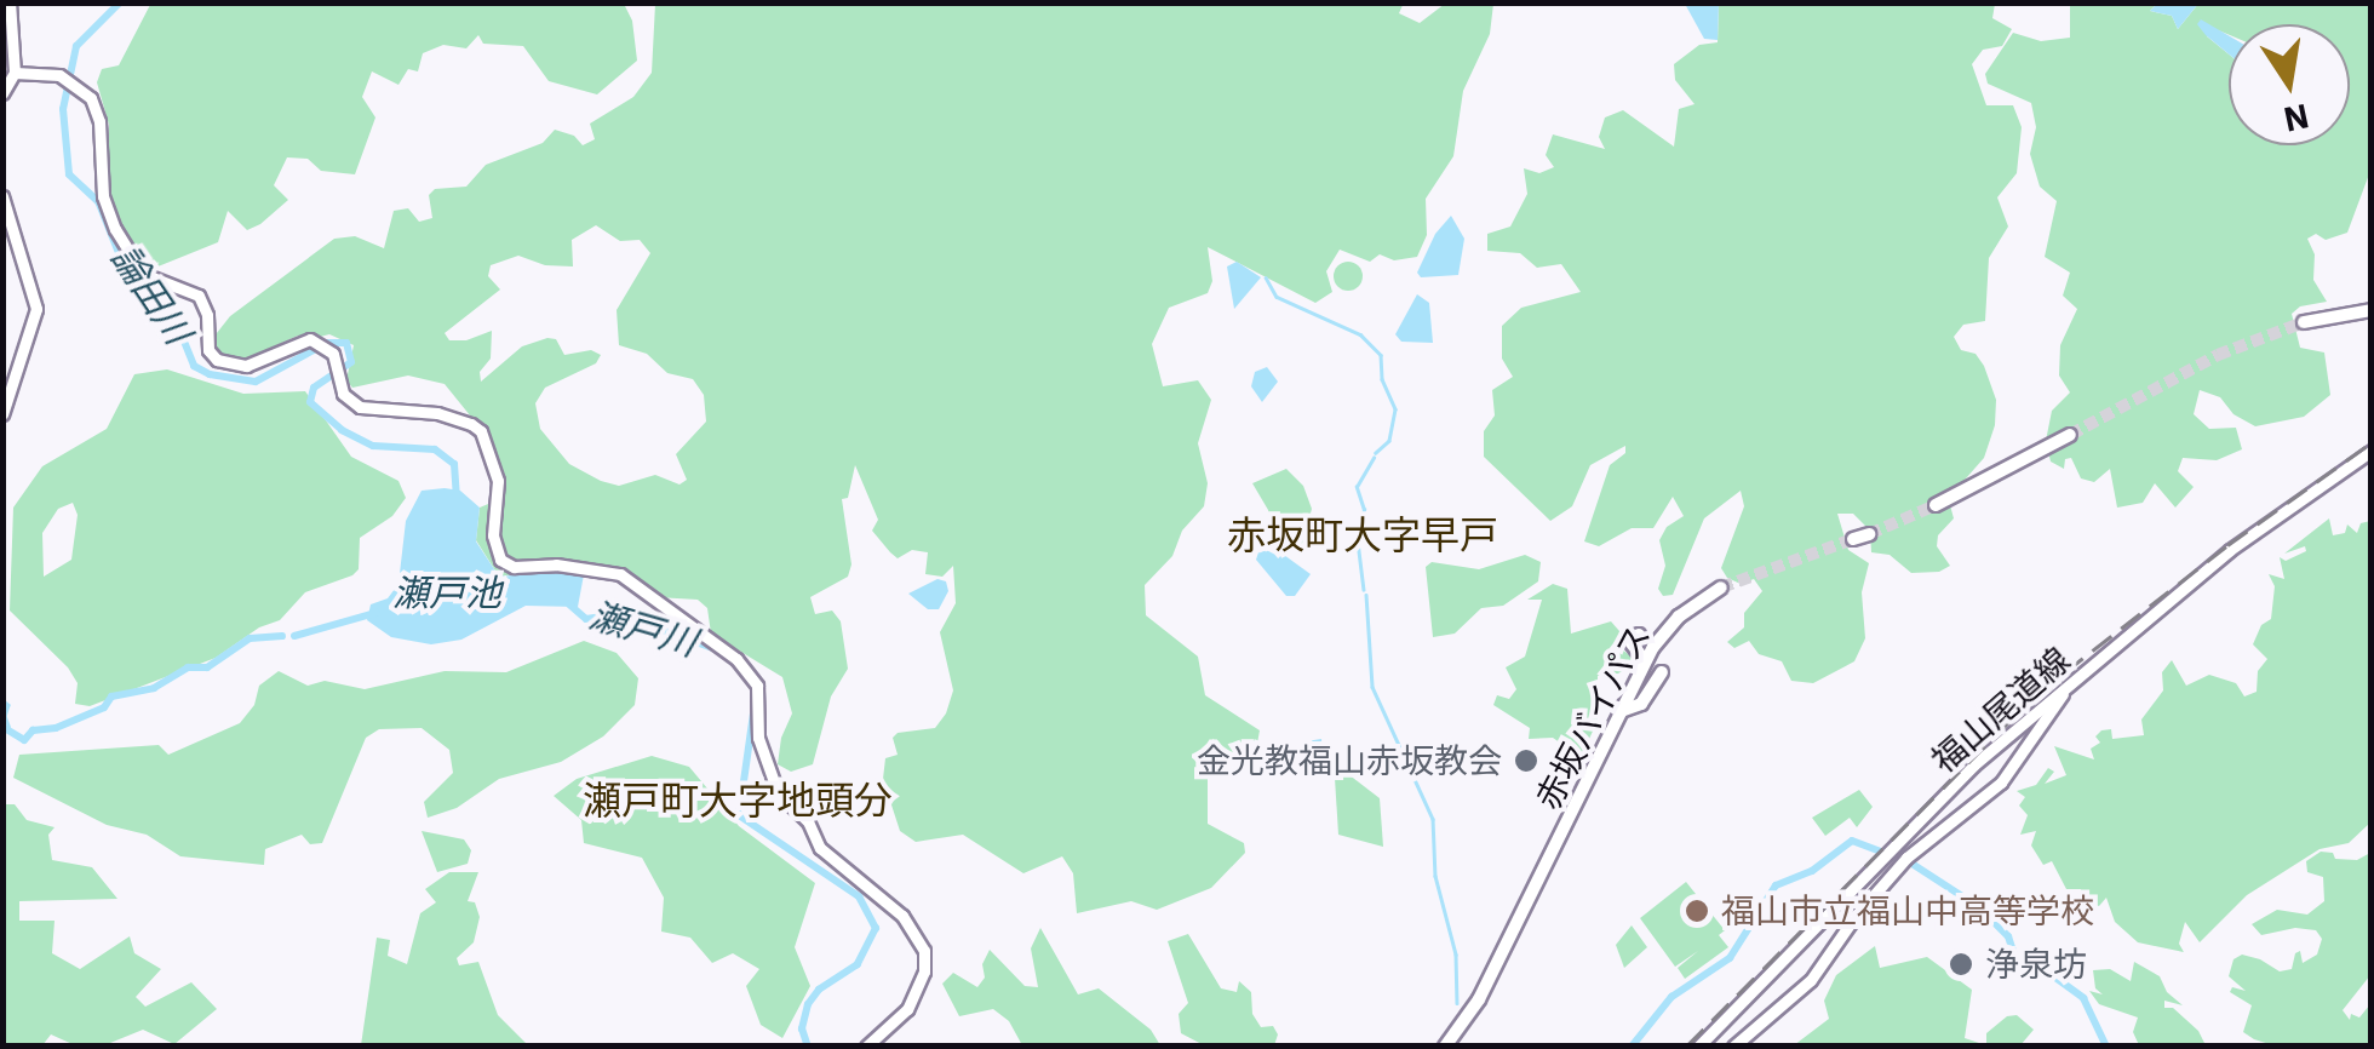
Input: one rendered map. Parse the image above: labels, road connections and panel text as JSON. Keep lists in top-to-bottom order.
{
  "streets": {
    "highway": ["赤坂バイパス"],
    "main road": ["福山尾道線"]
  },
  "districts": ["赤坂町大字早戸", "瀬戸町大字地頭分"],
  "water": ["論田川", "瀬戸池", "瀬戸川"],
  "places": ["金光教福山赤坂教会", "福山市立福山中高等学校", "浄泉坊"],
  "north": "bottom"
}
